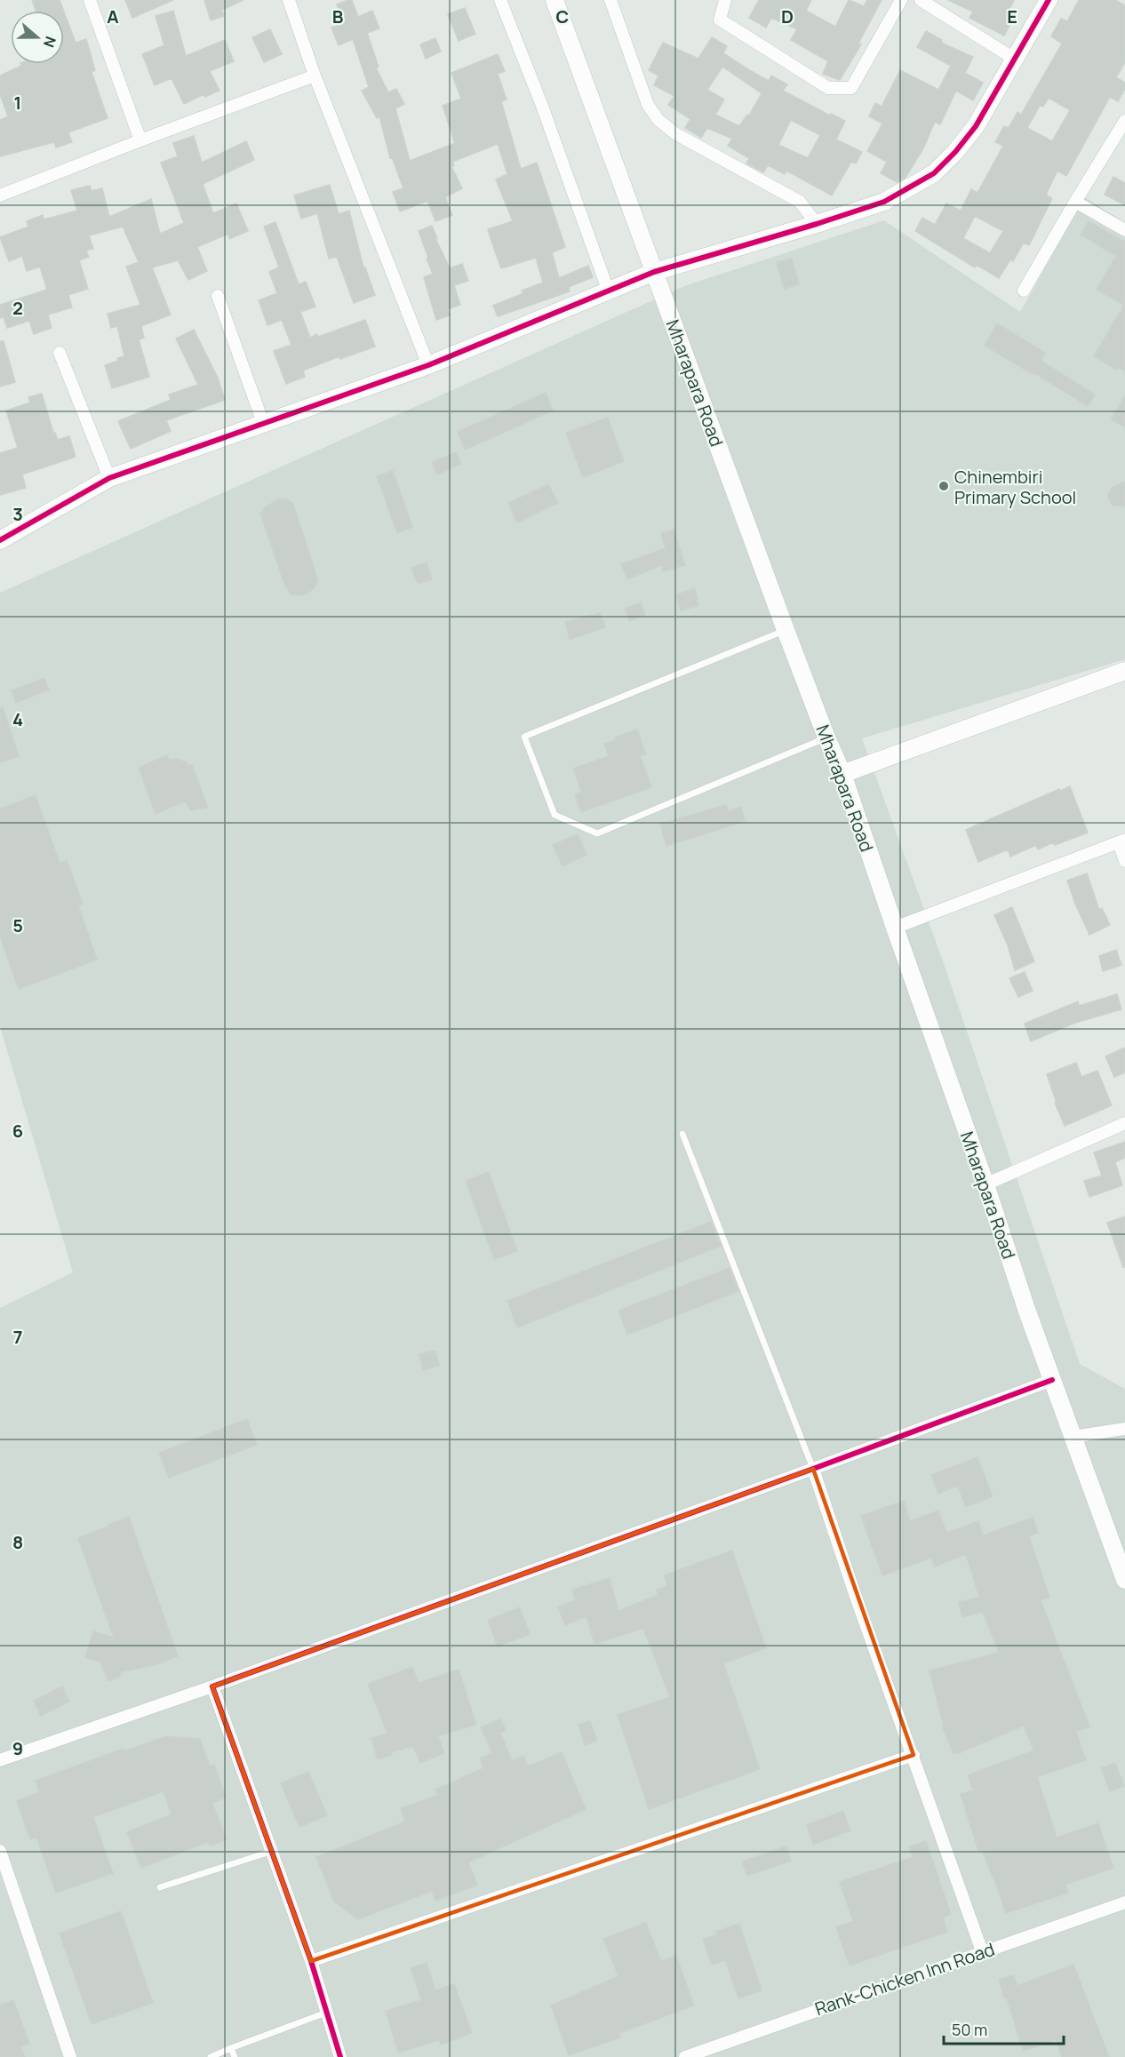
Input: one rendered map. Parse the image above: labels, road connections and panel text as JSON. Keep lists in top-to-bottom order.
{
  "streets": {
    "main road": ["Mharapara Road"],
    "street": ["Rank-Chicken Inn Road"]
  },
  "places": ["Chinembiri Primary School"],
  "scale_bar": "50 m",
  "north": "right",
  "grid": {
    "columns": [
      "A",
      "B",
      "C",
      "D",
      "E"
    ],
    "rows": [
      "1",
      "2",
      "3",
      "4",
      "5",
      "6",
      "7",
      "8",
      "9"
    ]
  }
}
